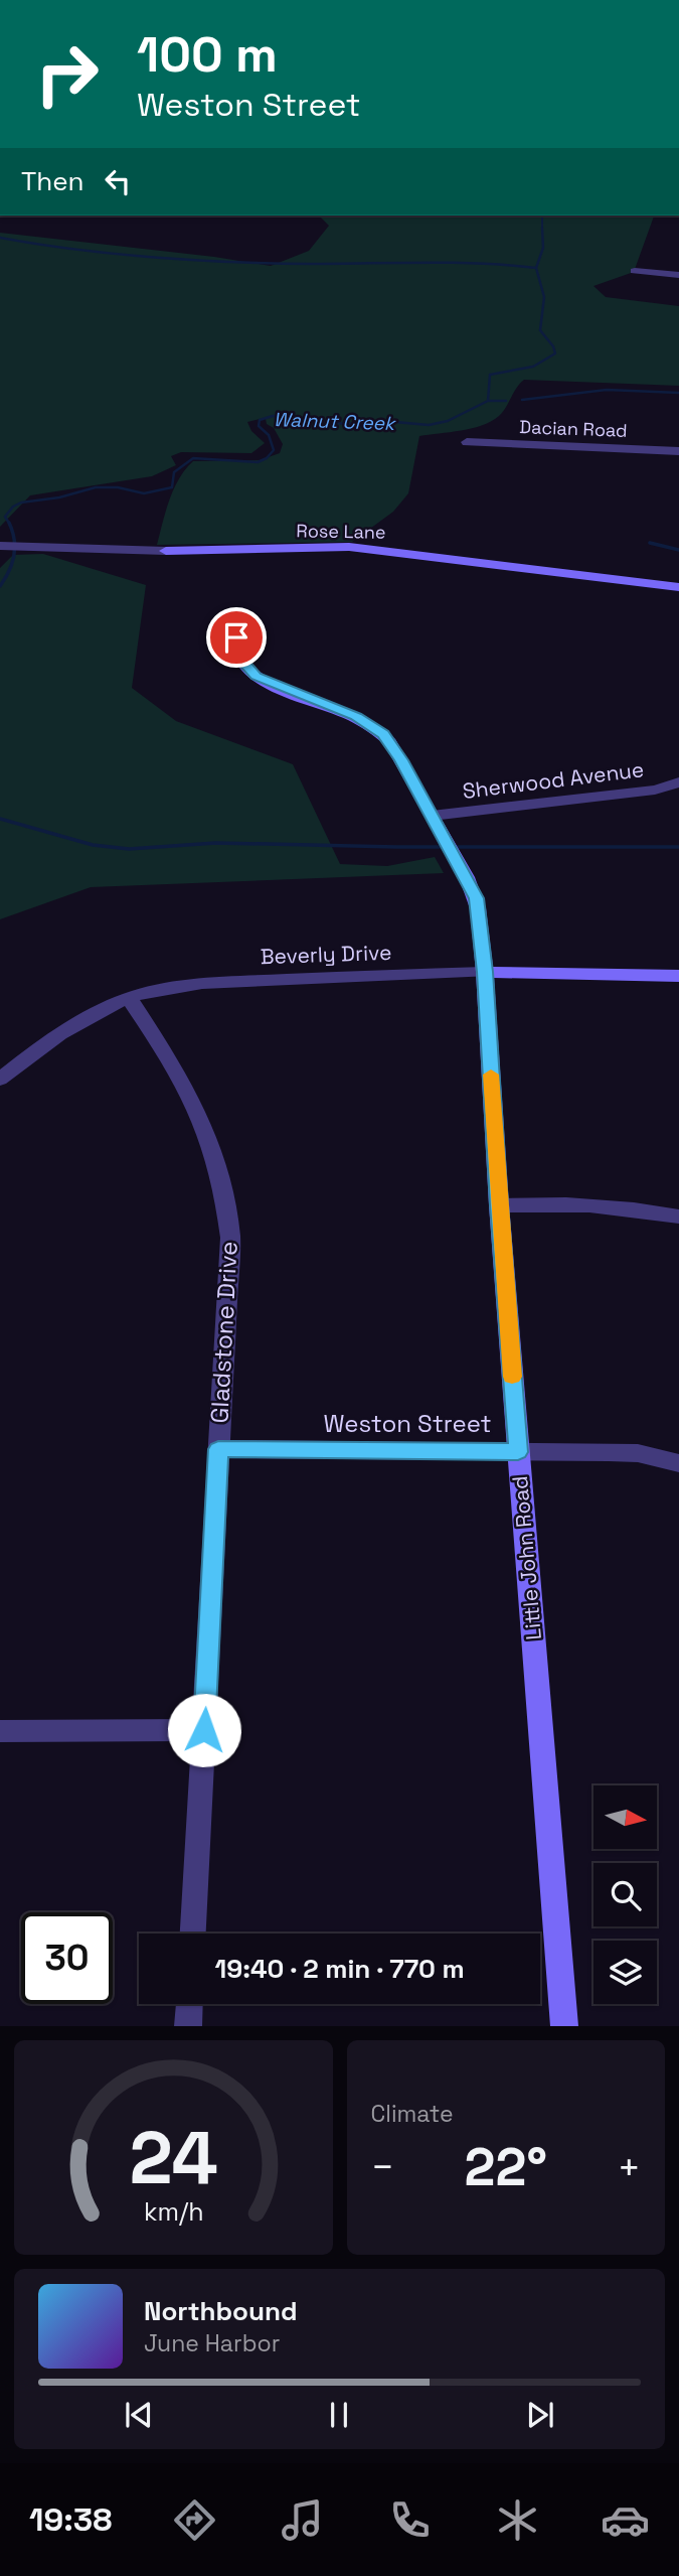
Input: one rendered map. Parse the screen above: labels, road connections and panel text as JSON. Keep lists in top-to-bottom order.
{
  "streets": {
    "street": [
      "Dacian Road",
      "Rose Lane",
      "Sherwood Avenue",
      "Beverly Drive",
      "Gladstone Drive",
      "Weston Street",
      "Little John Road"
    ]
  },
  "crossings": [
    ["Sherwood Avenue", "Little John Road"],
    ["Beverly Drive", "Gladstone Drive"],
    ["Beverly Drive", "Little John Road"],
    ["Gladstone Drive", "Weston Street"],
    ["Weston Street", "Little John Road"]
  ],
  "water": ["Walnut Creek"],
  "north": "right",
  "page": {
    "turn": ["100 m", "Weston Street"],
    "then": "Then",
    "limit": "30",
    "trip": "19:40 · 2 min · 770 m",
    "tile": "Climate",
    "heat": ["−", "22°", "+"],
    "song": ["Northbound", "June Harbor"],
    "tabs": "19:38",
    "gauge": ["24", "km/h"]
  }
}
